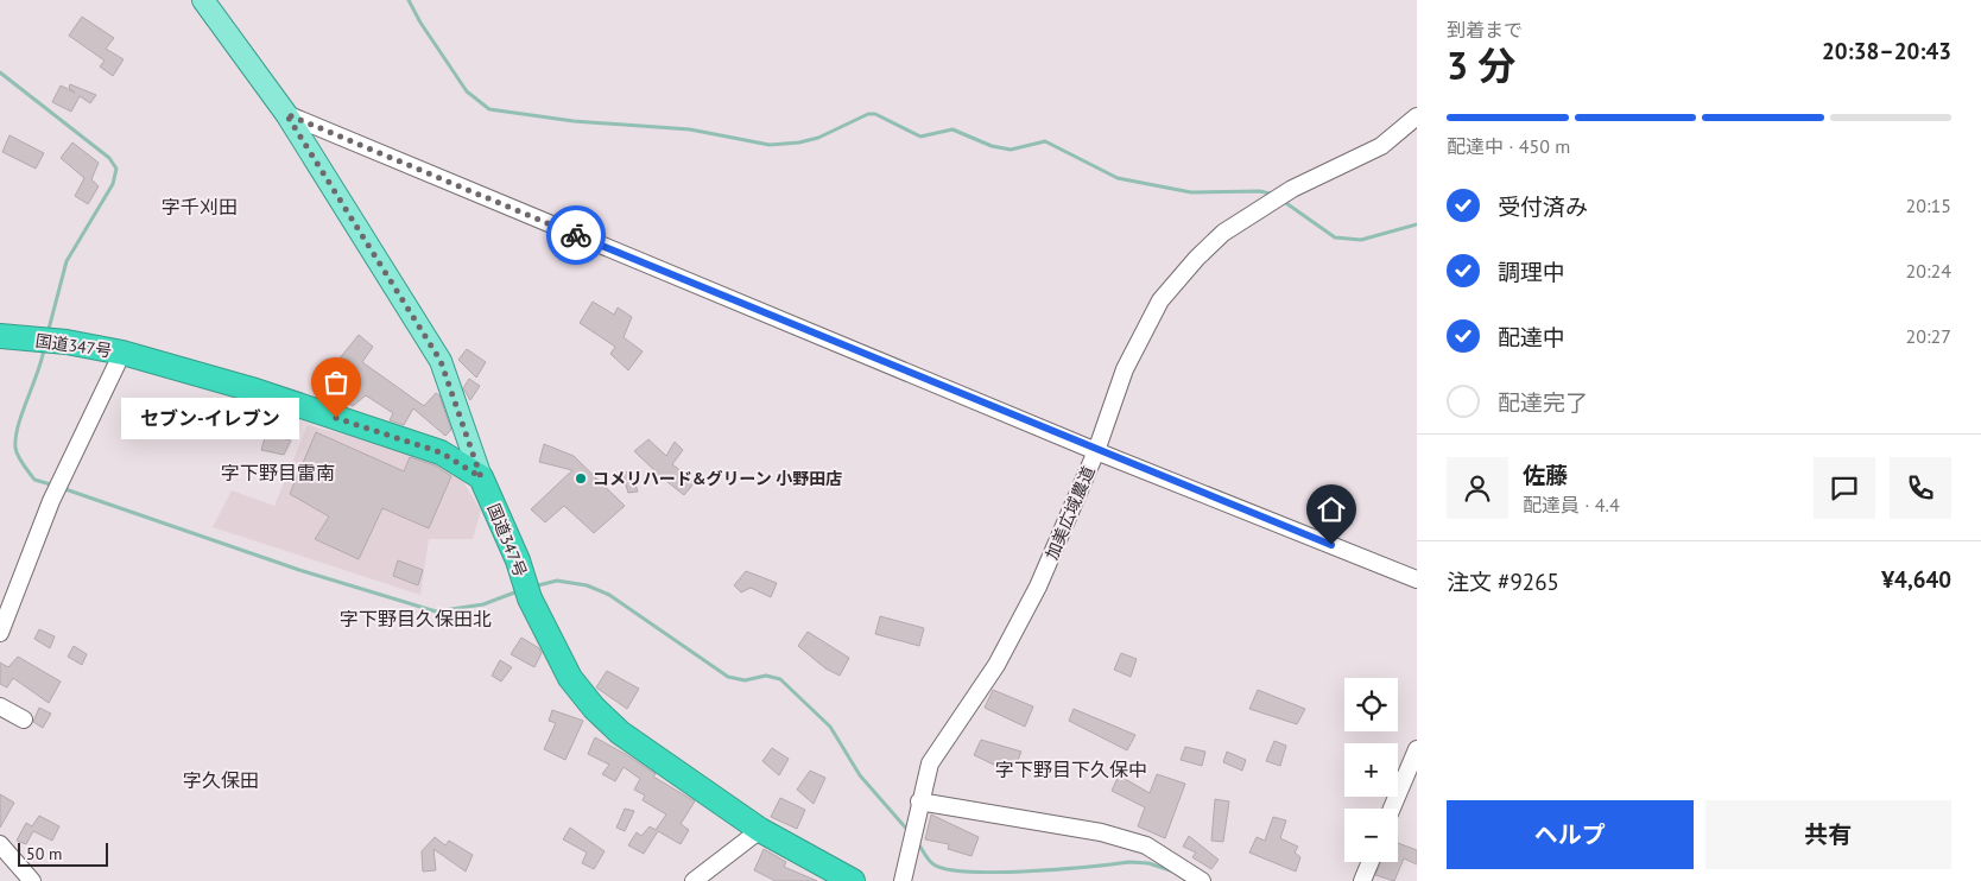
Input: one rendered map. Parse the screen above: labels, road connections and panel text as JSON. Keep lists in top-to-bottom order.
{
  "streets": {
    "highway": ["国道347号"],
    "street": ["加美広域農道"]
  },
  "districts": [
    "字千刈田",
    "字下野目雷南",
    "字下野目久保田北",
    "字下野目下久保中",
    "字久保田"
  ],
  "places": ["セブン-イレブン", "コメリハード&グリーン 小野田店"],
  "scale_bar": "50 m",
  "page": {
    "heading": ["3 分", "到着まで", "20:38–20:43"],
    "panel": [
      "佐藤",
      "配達員 · 4.4",
      "注文 #9265",
      "¥4,640"
    ],
    "bar": "配達中 · 450 m",
    "list": [
      ["受付済み", "20:15"],
      ["調理中", "20:24"],
      ["配達中", "20:27"],
      "配達完了"
    ],
    "bubble": "セブン-イレブン",
    "map_buttons": ["+", "−"],
    "buttons": ["ヘルプ", "共有"],
    "scale": "50 m"
  }
}
